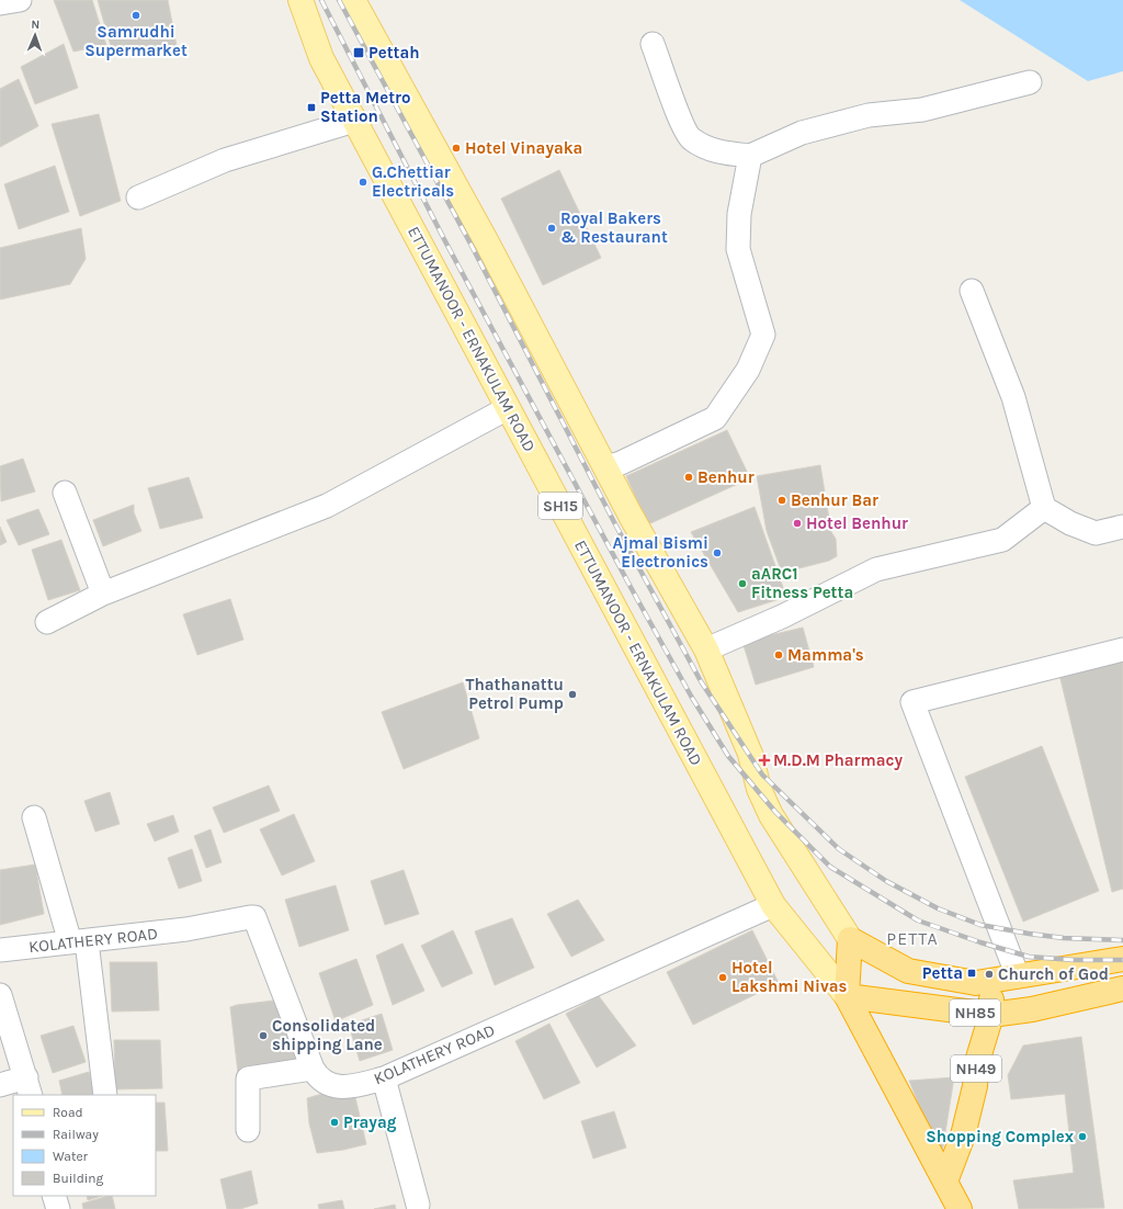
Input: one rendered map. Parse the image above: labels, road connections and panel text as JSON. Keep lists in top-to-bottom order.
{
  "streets": {
    "highway": ["NH85", "NH49"],
    "main road": ["ETTUMANOOR - ERNAKULAM ROAD", "SH15"],
    "street": ["KOLATHERY ROAD"]
  },
  "crossings": [
    ["ETTUMANOOR - ERNAKULAM ROAD", "KOLATHERY ROAD"],
    ["ETTUMANOOR - ERNAKULAM ROAD", "NH85"],
    ["NH85", "NH49"]
  ],
  "districts": ["PETTA"],
  "places": {
    "other": [
      "Samrudhi Supermarket",
      "Hotel Vinayaka",
      "G.Chettiar Electricals",
      "Royal Bakers & Restaurant",
      "Benhur",
      "Benhur Bar",
      "Hotel Benhur",
      "Ajmal Bismi Electronics",
      "aARC1 Fitness Petta",
      "Mamma's",
      "Thathanattu Petrol Pump",
      "Church of God",
      "Hotel Lakshmi Nivas",
      "Consolidated shipping Lane",
      "Prayag",
      "Shopping Complex"
    ],
    "transit": ["Pettah", "Petta Metro Station", "Petta"],
    "health": ["M.D.M Pharmacy"]
  },
  "legend": [
    "Road",
    "Railway",
    "Water",
    "Building"
  ],
  "north": "top"
}
